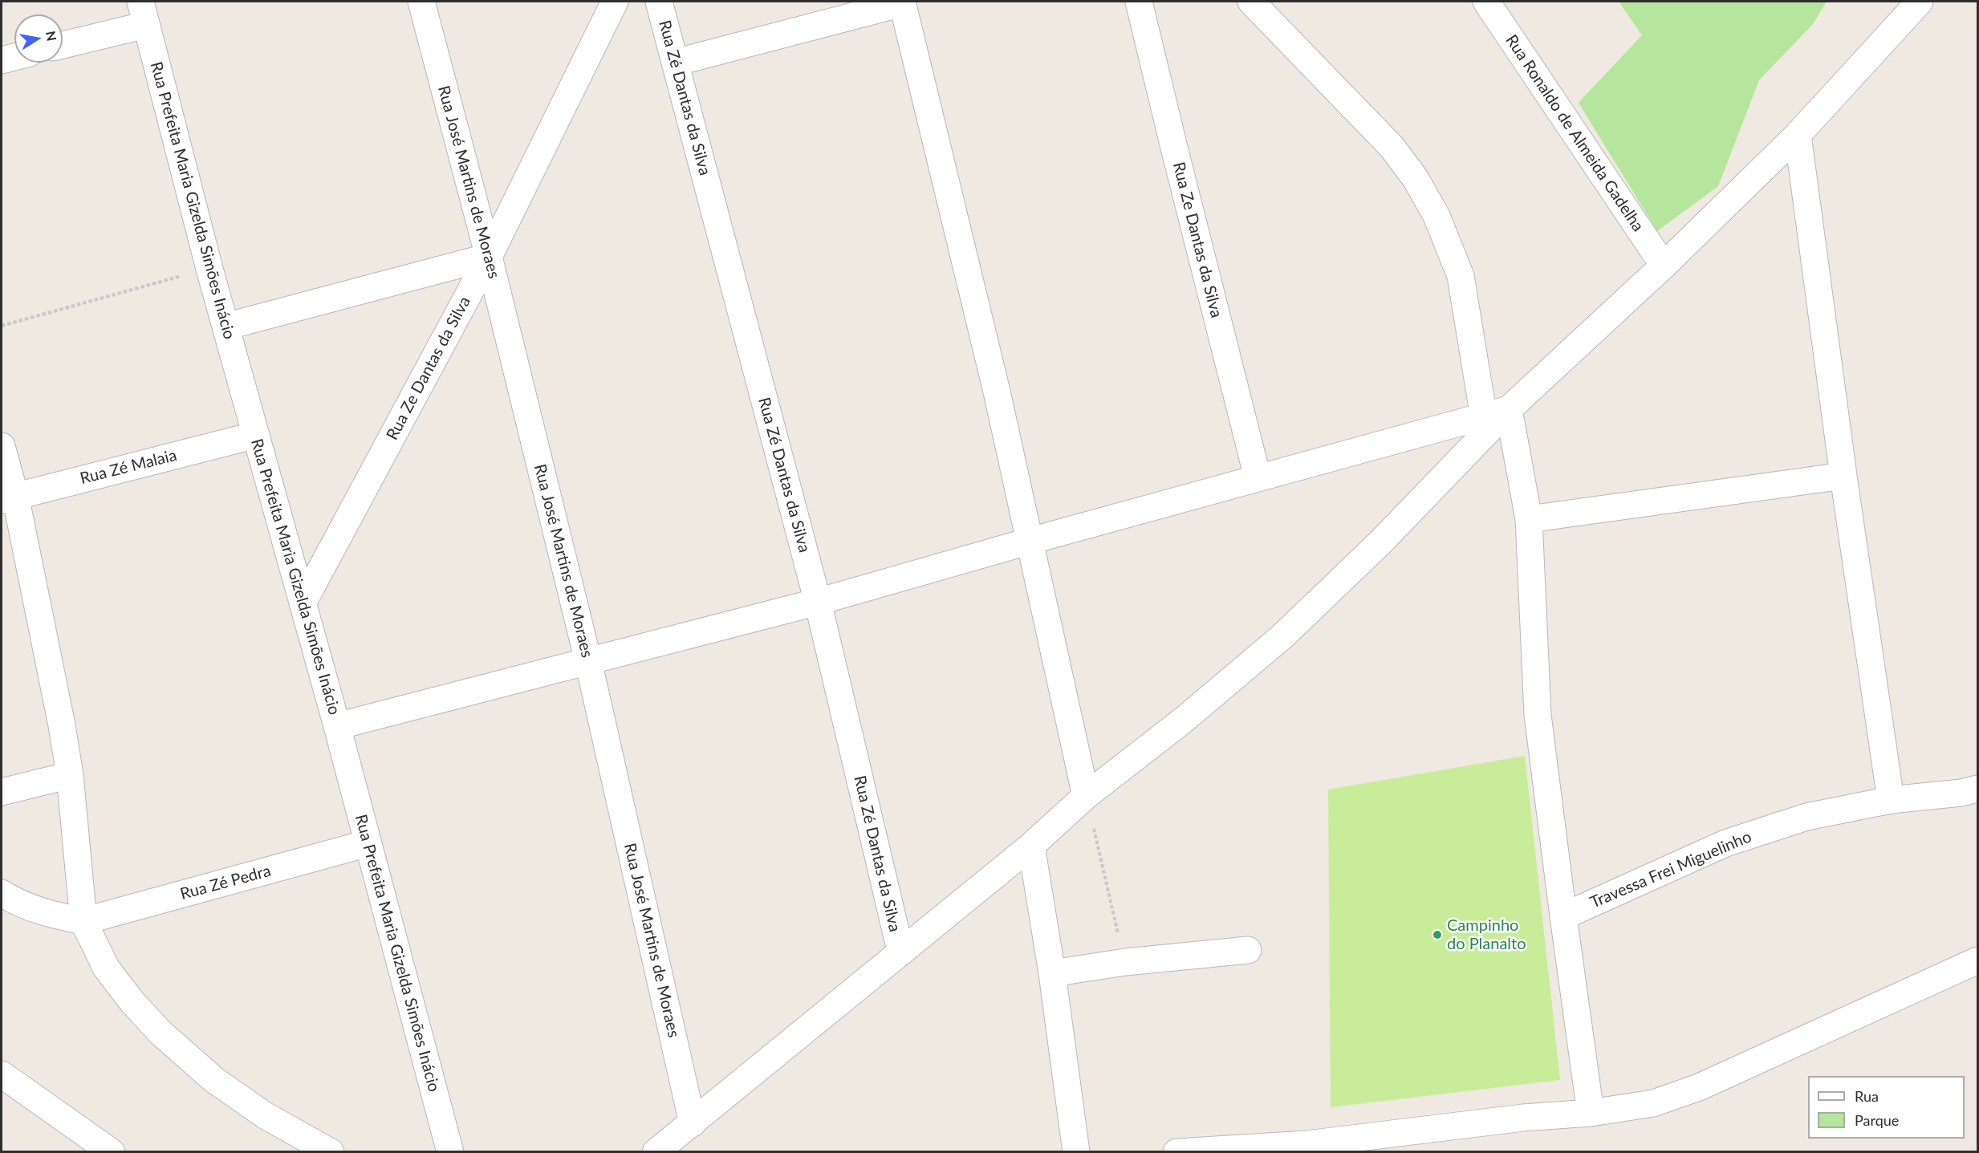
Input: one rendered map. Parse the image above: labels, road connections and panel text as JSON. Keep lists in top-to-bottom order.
{
  "streets": {
    "street": [
      "Rua Zé Dantas da Silva",
      "Rua Ronaldo de Almeida Gadelha",
      "Rua José Martins de Moraes",
      "Rua Prefeita Maria Gizelda Simões Inácio",
      "Rua Ze Dantas da Silva",
      "Rua Zé Malaia",
      "Travessa Frei Miguelinho",
      "Rua Zé Pedra"
    ]
  },
  "crossings": [
    ["Rua José Martins de Moraes", "Rua Ze Dantas da Silva"],
    ["Rua Prefeita Maria Gizelda Simões Inácio", "Rua Ze Dantas da Silva"],
    ["Rua Prefeita Maria Gizelda Simões Inácio", "Rua Zé Malaia"],
    ["Rua Prefeita Maria Gizelda Simões Inácio", "Rua Zé Pedra"]
  ],
  "places": ["Campinho do Planalto"],
  "legend": ["Rua", "Parque"],
  "north": "right"
}
